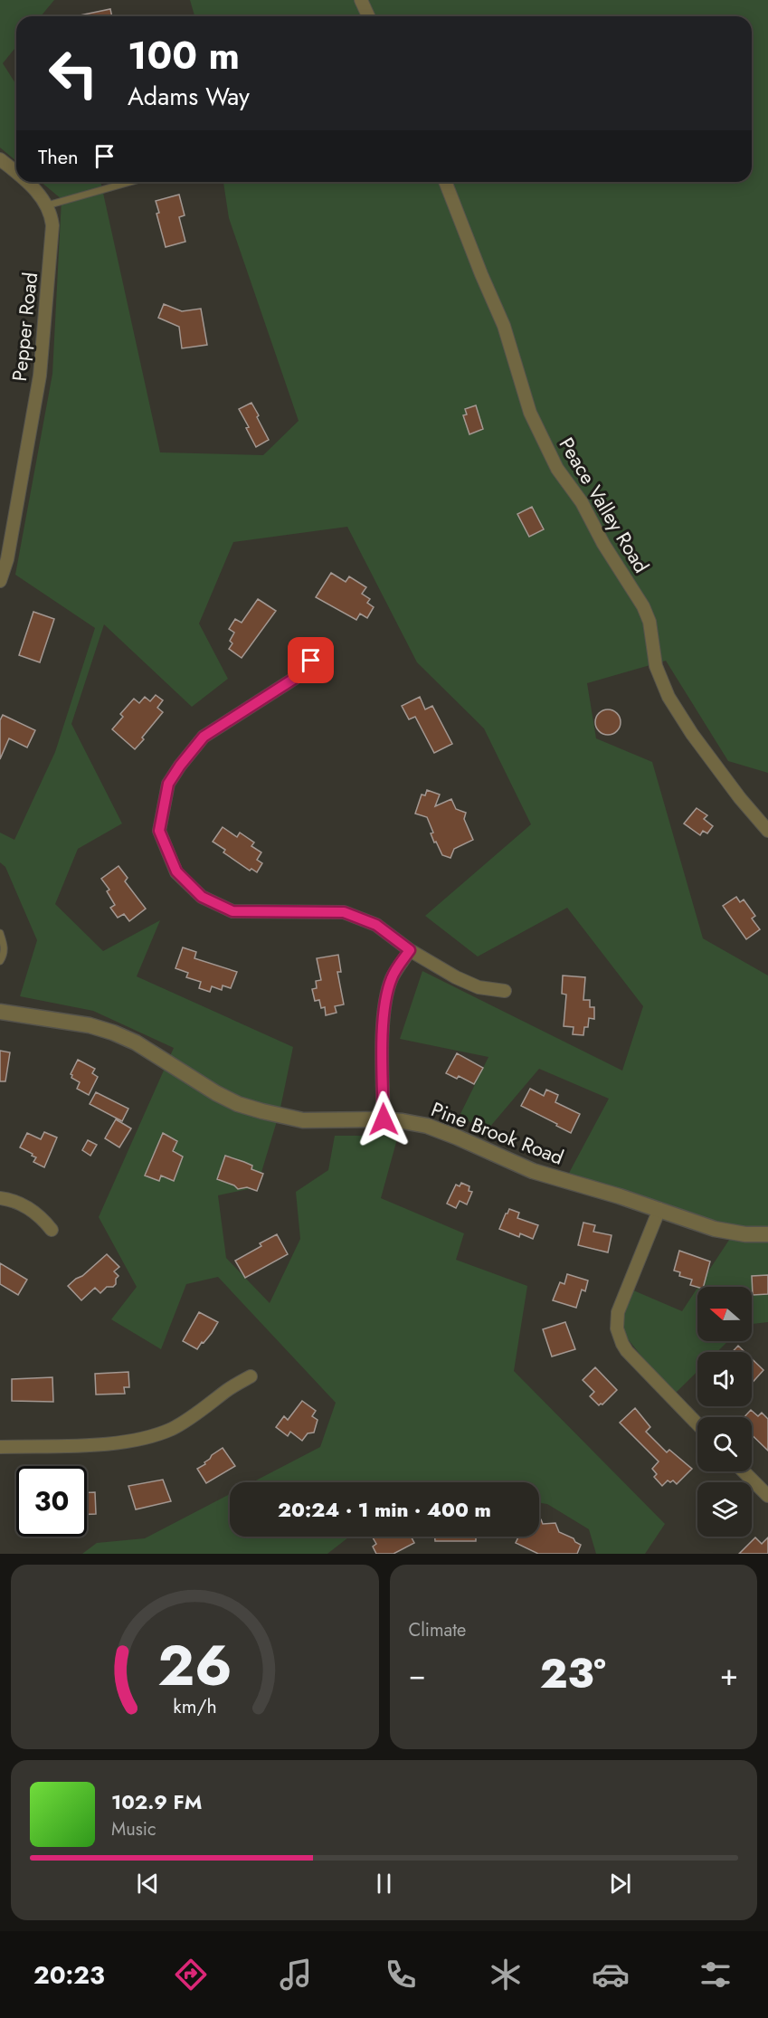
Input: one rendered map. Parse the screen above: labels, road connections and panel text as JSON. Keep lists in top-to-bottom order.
{
  "streets": {
    "street": ["Pepper Road", "Peace Valley Road", "Pine Brook Road"]
  },
  "north": "left",
  "page": {
    "turn": ["100 m", "Adams Way"],
    "then": "Then",
    "limit": "30",
    "trip": "20:24 · 1 min · 400 m",
    "tile": "Climate",
    "heat": ["−", "23°", "+"],
    "song": ["102.9 FM", "Music"],
    "tabs": "20:23",
    "gauge": ["26", "km/h"]
  }
}
